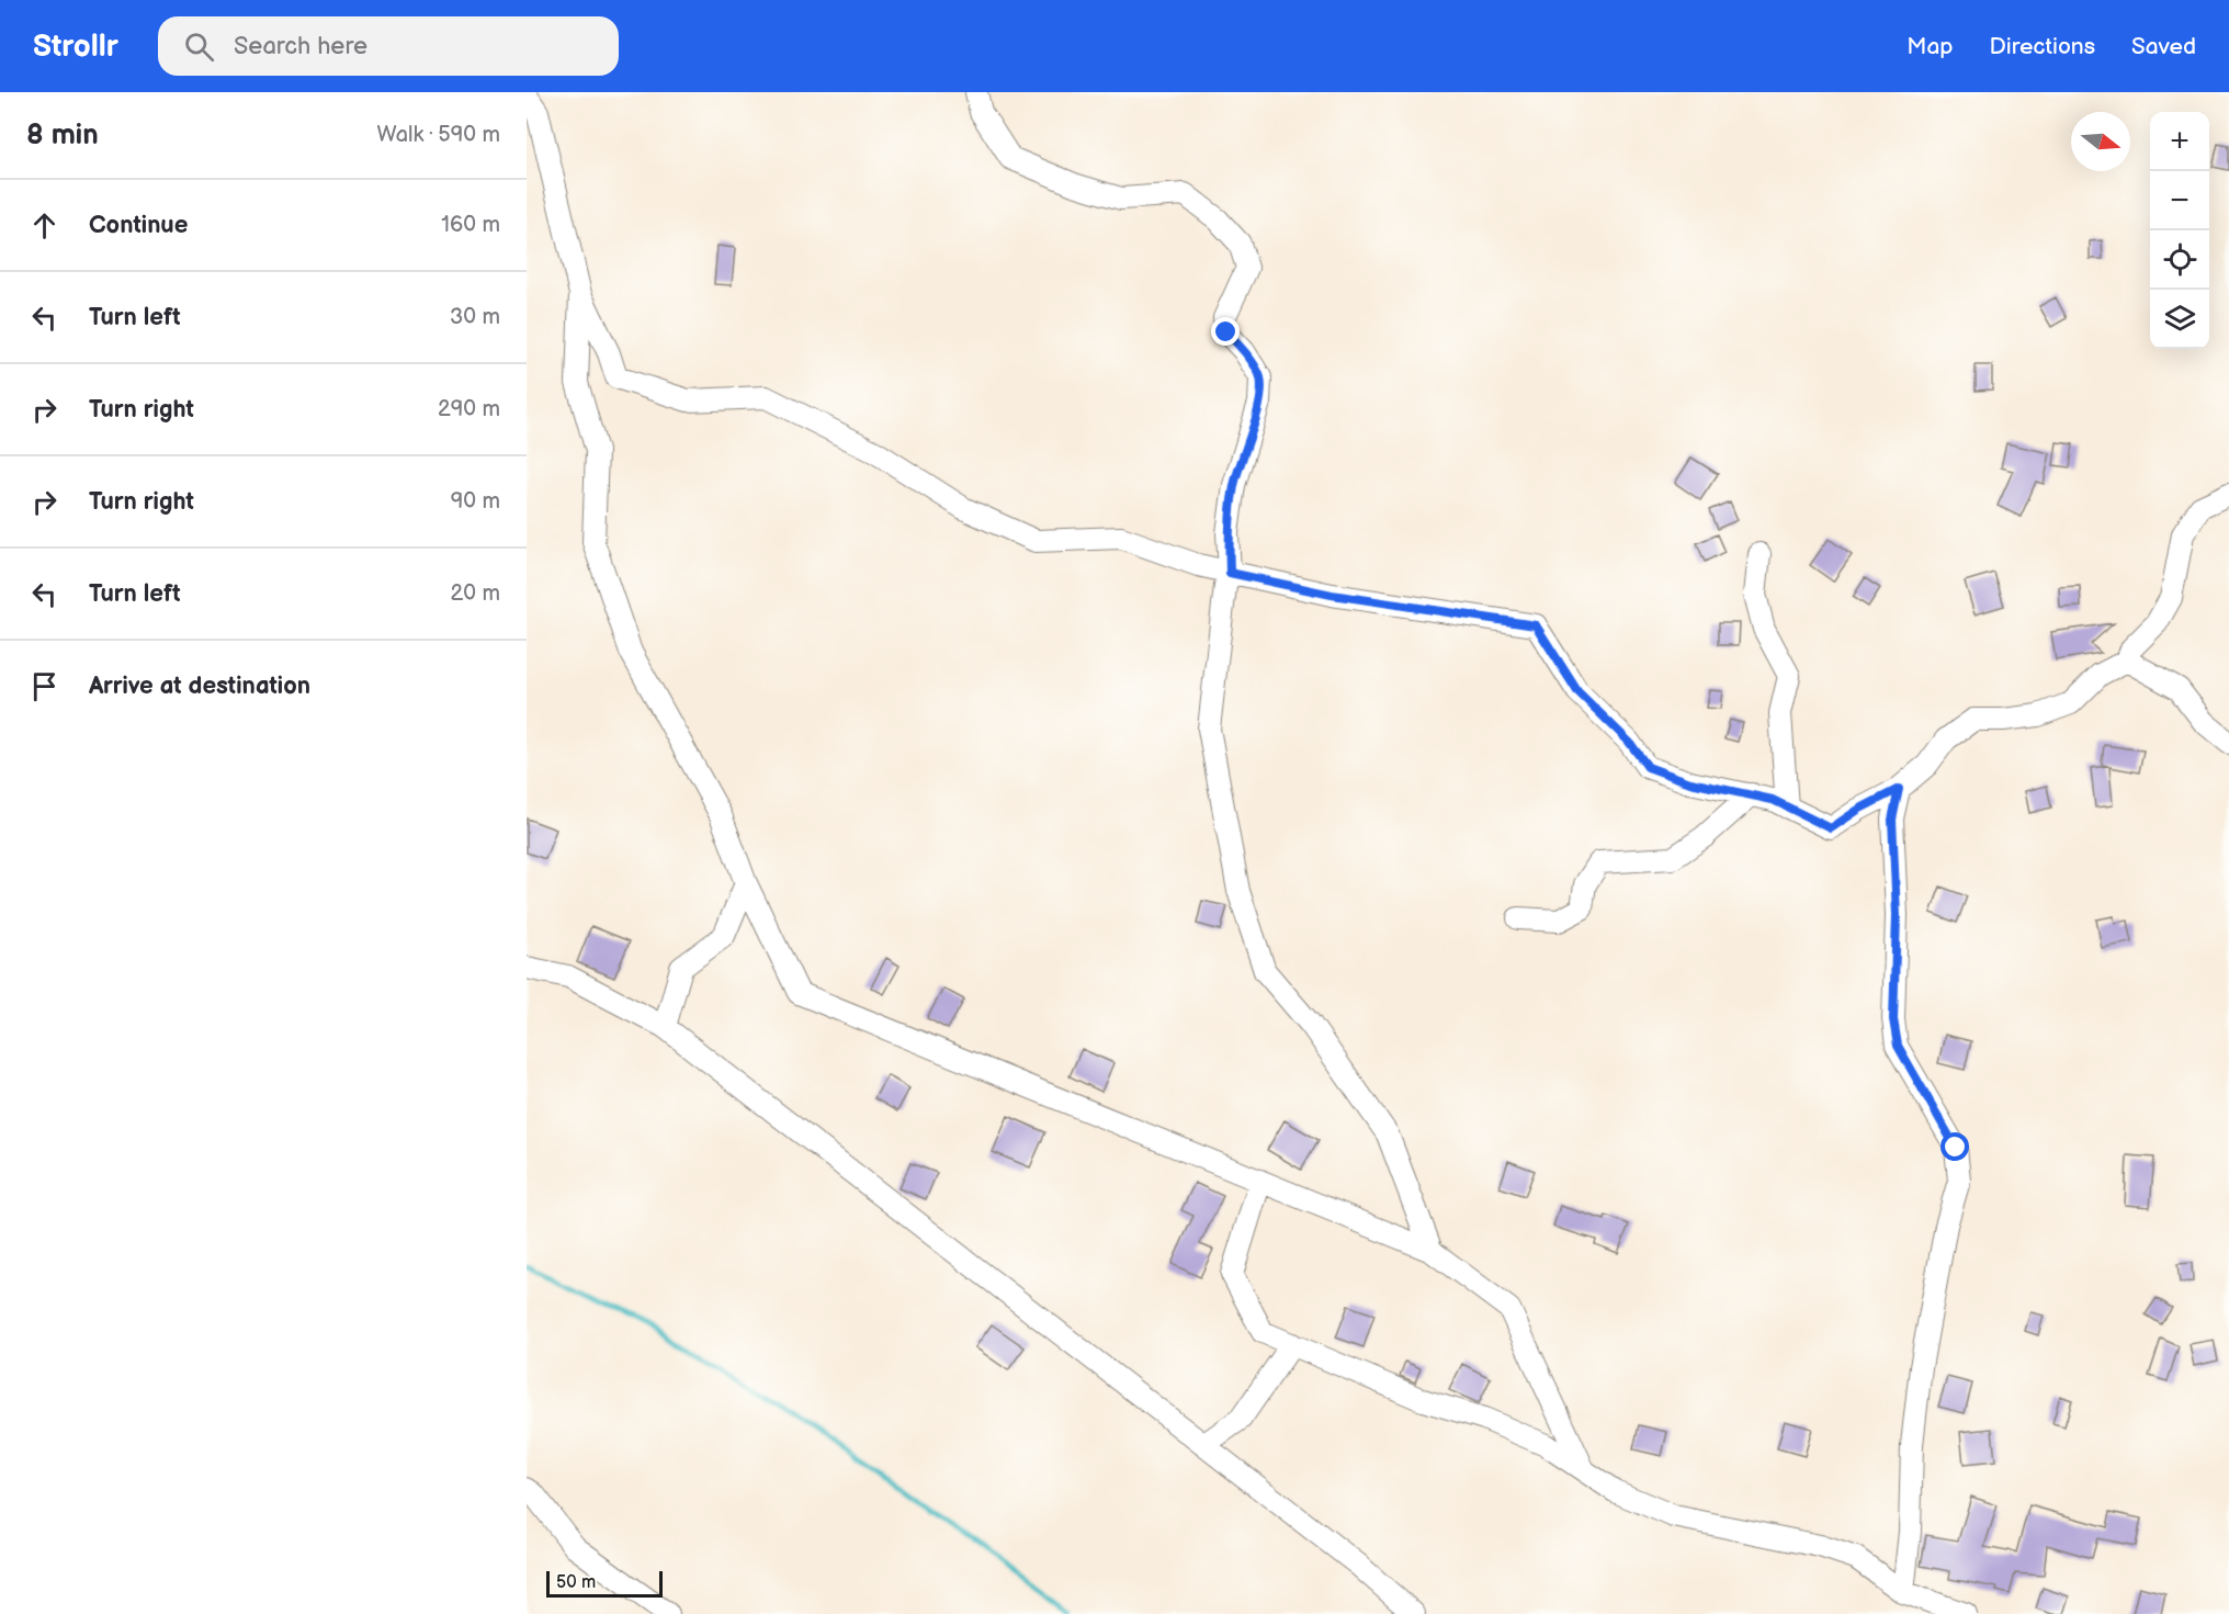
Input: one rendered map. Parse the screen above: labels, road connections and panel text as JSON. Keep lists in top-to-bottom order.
{
  "scale_bar": "50 m",
  "north": "right",
  "page": {
    "header": "Strollr",
    "search": "Search here",
    "nav": ["Map", "Directions", "Saved"],
    "heading": ["8 min", "Walk · 590 m"],
    "map_buttons": ["+", "−"],
    "list": [
      ["Continue", "160 m"],
      ["Turn left", "30 m"],
      ["Turn right", "290 m"],
      ["Turn right", "90 m"],
      ["Turn left", "20 m"],
      "Arrive at destination"
    ],
    "scale": "50 m"
  }
}
